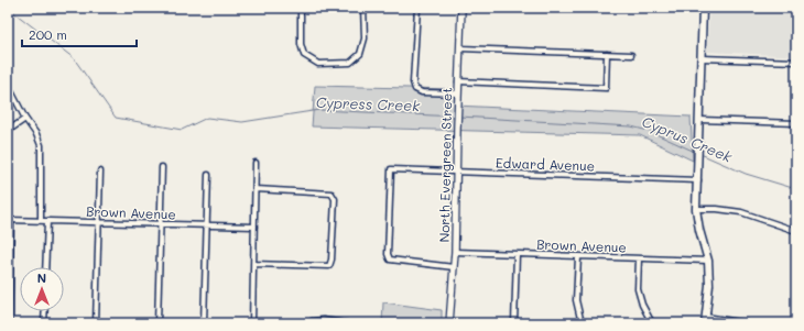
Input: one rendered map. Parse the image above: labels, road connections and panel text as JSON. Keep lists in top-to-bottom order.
{
  "streets": {
    "street": ["Edward Avenue", "North Evergreen Street", "Brown Avenue"]
  },
  "crossings": [
    ["Edward Avenue", "North Evergreen Street"],
    ["North Evergreen Street", "Brown Avenue"]
  ],
  "water": ["Cypress Creek", "Cyprus Creek"],
  "scale_bar": "200 m",
  "north": "top"
}
